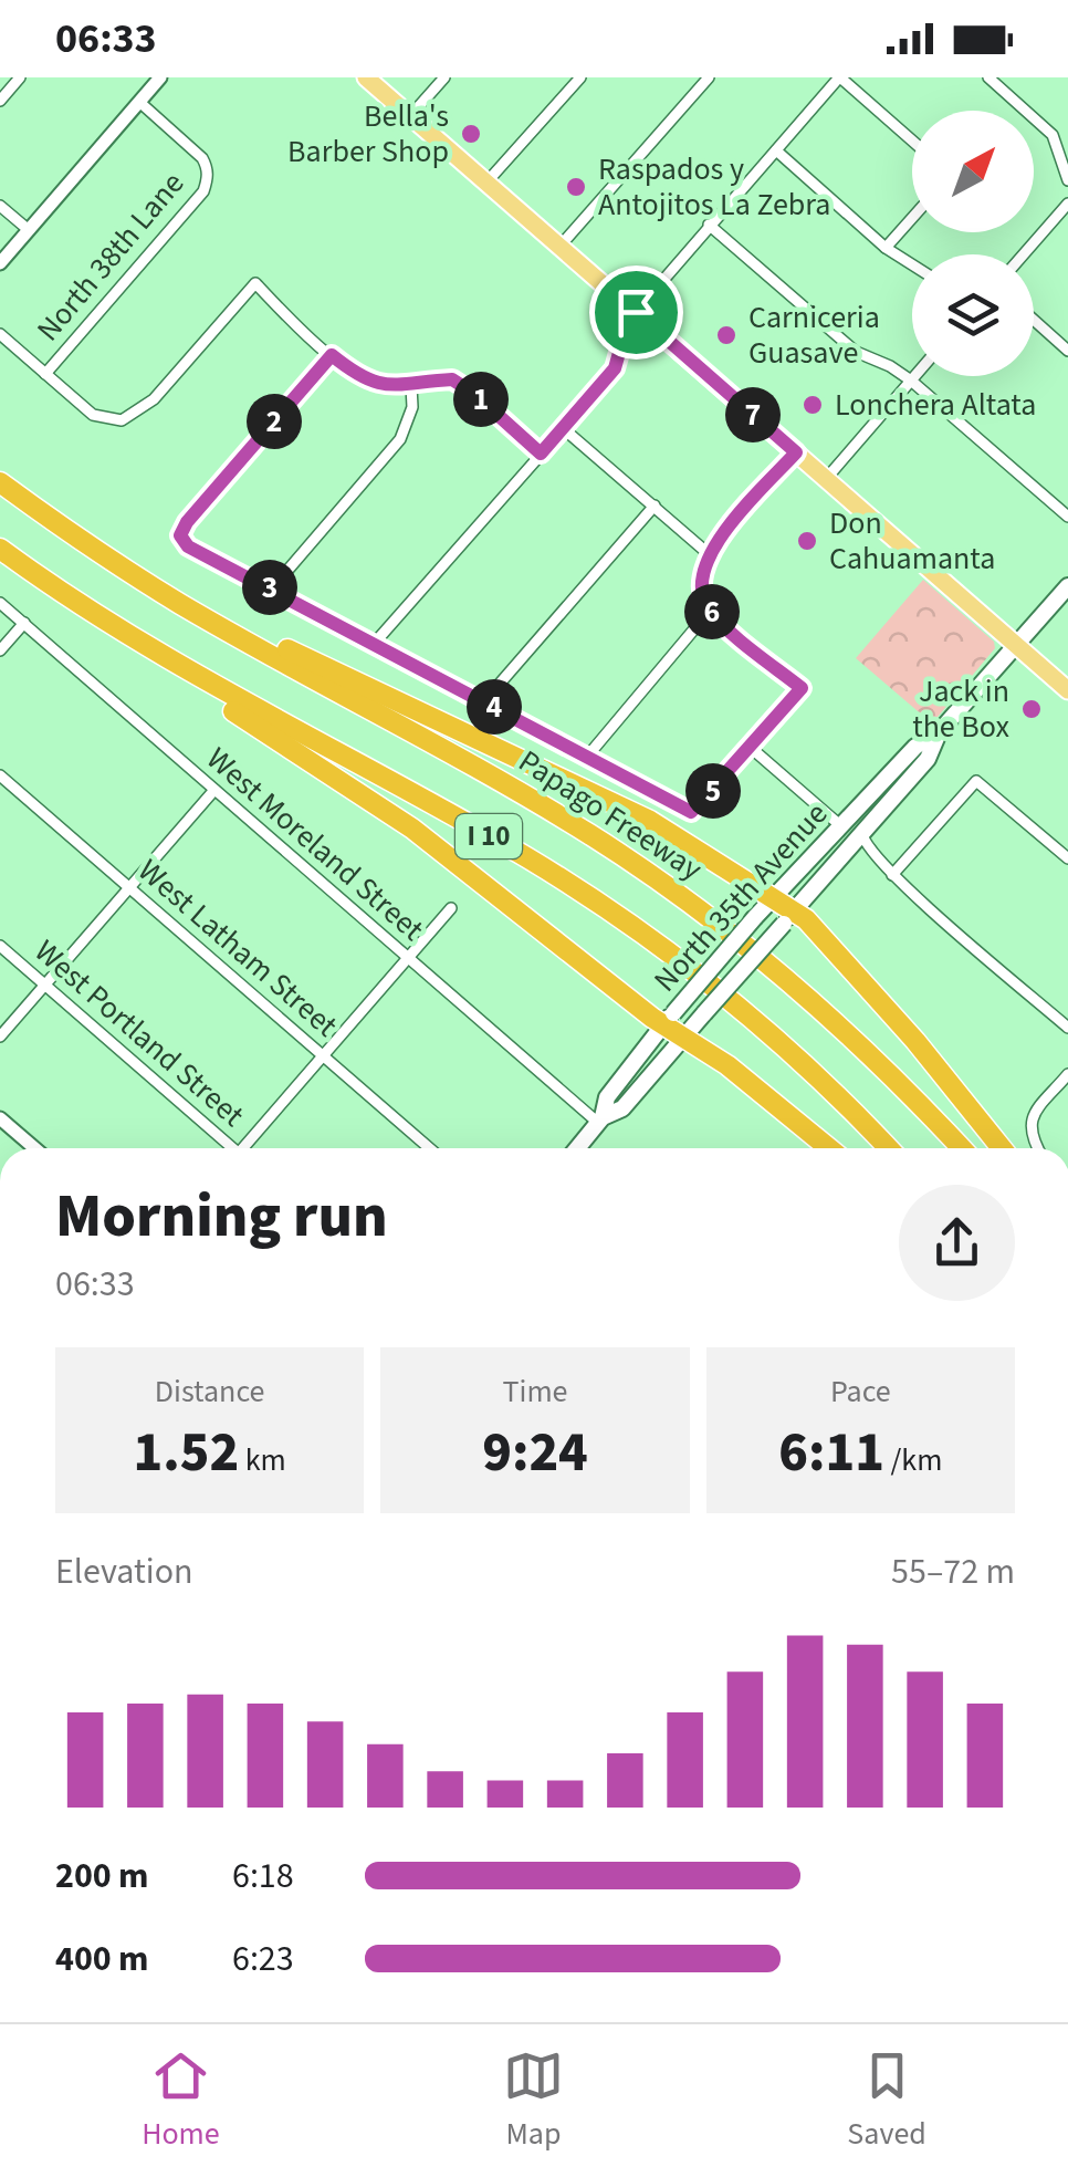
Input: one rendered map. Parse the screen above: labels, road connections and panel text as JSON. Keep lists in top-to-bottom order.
{
  "streets": {
    "highway": ["Papago Freeway", "I 10"],
    "main road": ["North 35th Avenue"],
    "street": [
      "North 38th Lane",
      "West Moreland Street",
      "West Latham Street",
      "West Portland Street"
    ]
  },
  "crossings": [
    ["West Moreland Street", "North 35th Avenue"]
  ],
  "places": [
    "Bella's Barber Shop",
    "Raspados y Antojitos La Zebra",
    "Carniceria Guasave",
    "Lonchera Altata",
    "Don Cahuamanta",
    "Jack in the Box"
  ],
  "north": "top right",
  "page": {
    "status": "06:33",
    "pins": [
      "1",
      "7",
      "2",
      "3",
      "6",
      "4",
      "5"
    ],
    "heading": ["Morning run", "06:33"],
    "stats": [
      ["Distance", "1.52 km"],
      ["Time", "9:24"],
      ["Pace", "6:11 /km"]
    ],
    "chart": ["Elevation", "55–72 m"],
    "list": [
      {
        "name": "200 m",
        "note": "6:18"
      },
      {
        "name": "400 m",
        "note": "6:23"
      }
    ],
    "tabs": ["Home", "Map", "Saved"]
  }
}
